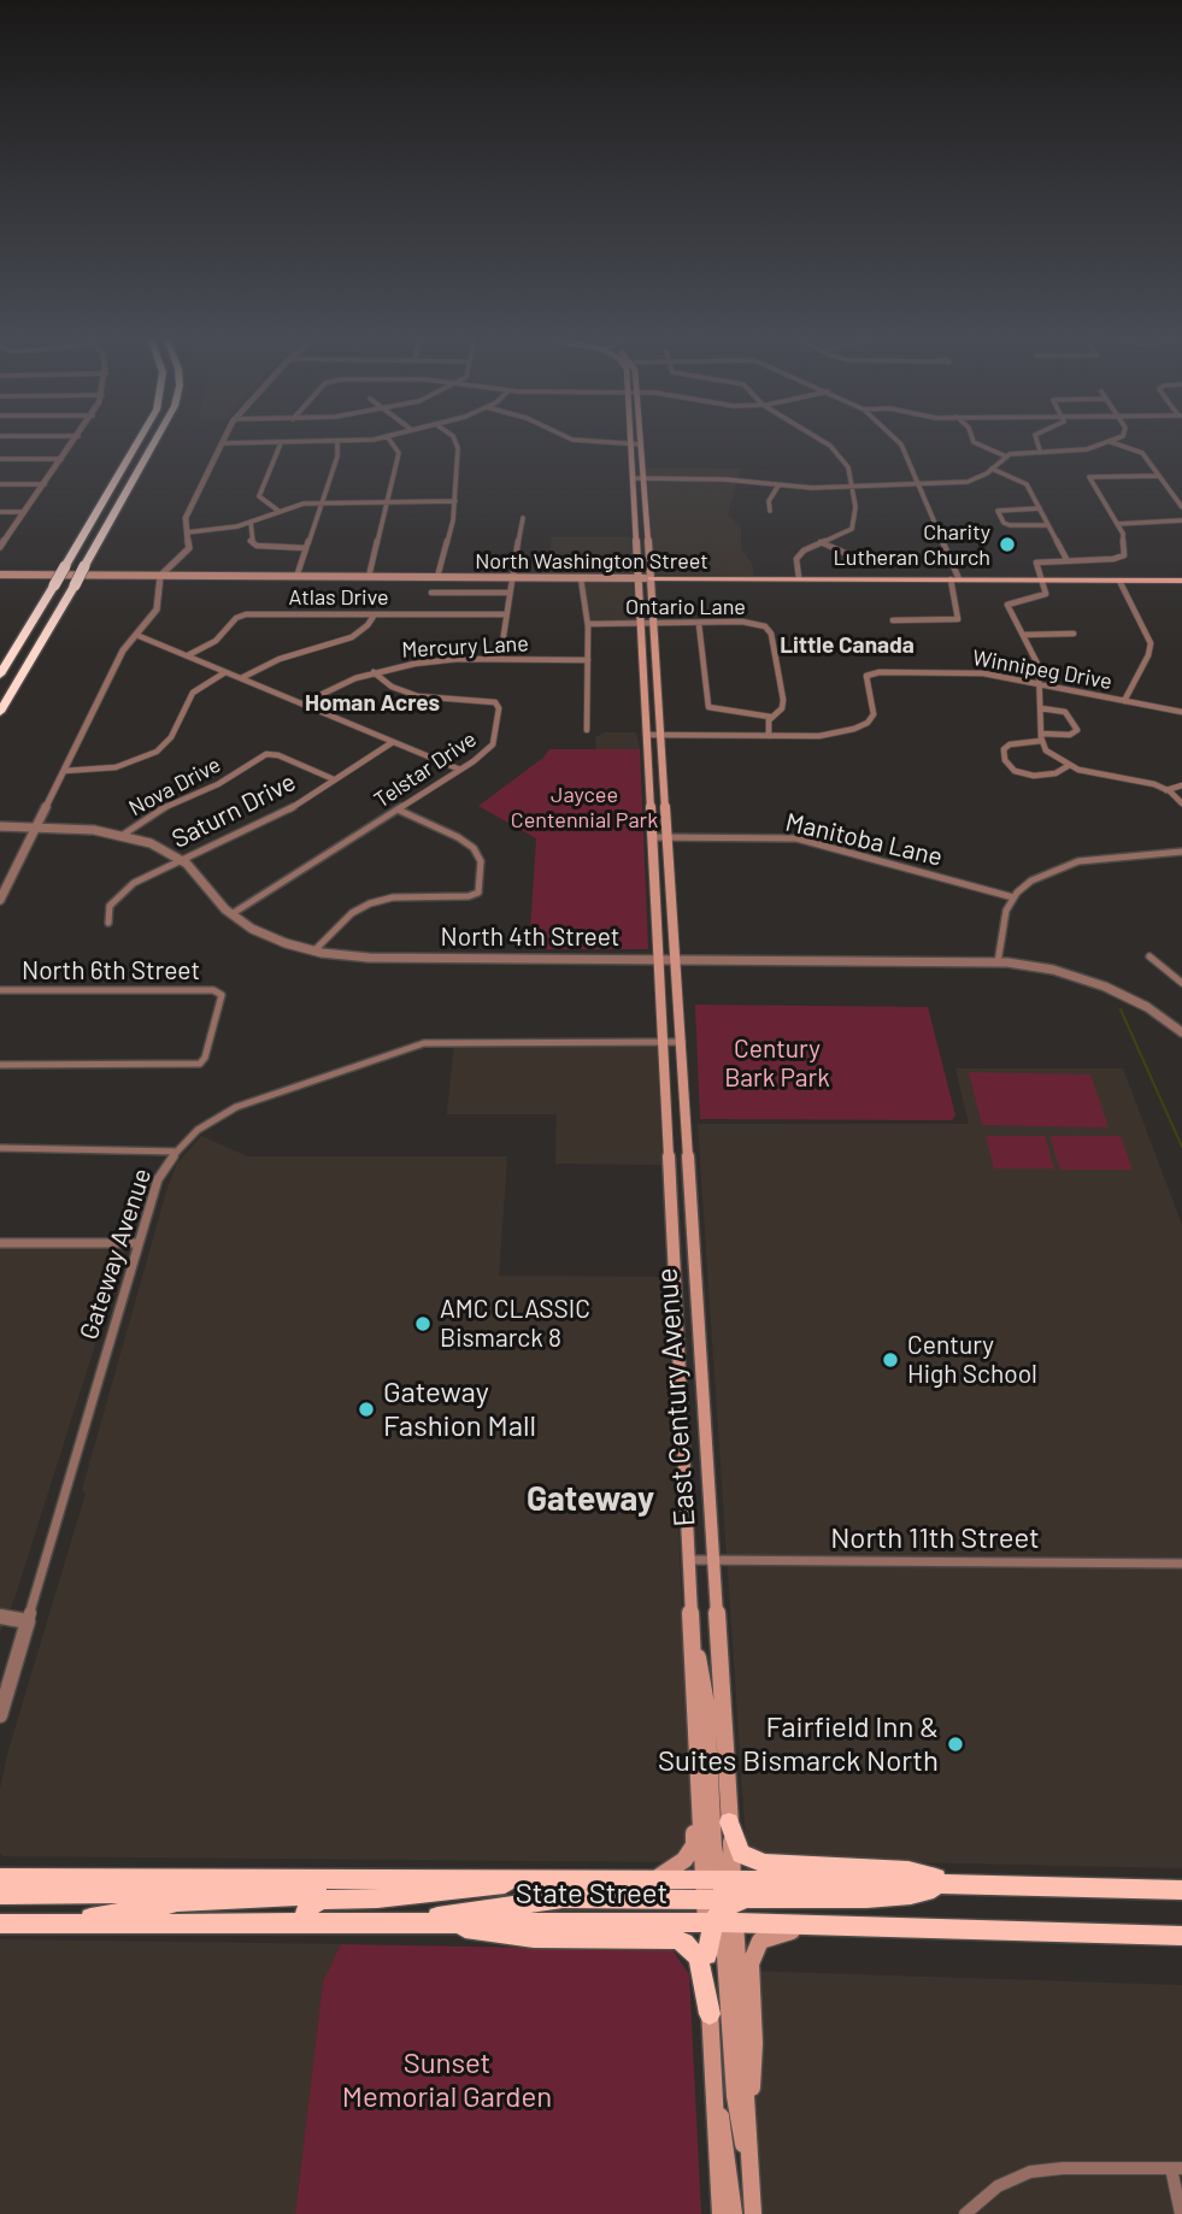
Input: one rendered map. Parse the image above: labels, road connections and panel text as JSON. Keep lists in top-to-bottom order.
{
  "streets": {
    "highway": ["State Street"],
    "main road": ["North Washington Street", "East Century Avenue"],
    "street": [
      "Atlas Drive",
      "Ontario Lane",
      "Mercury Lane",
      "Winnipeg Drive",
      "Telstar Drive",
      "Nova Drive",
      "Saturn Drive",
      "Manitoba Lane",
      "North 4th Street",
      "North 6th Street",
      "Gateway Avenue",
      "North 11th Street"
    ]
  },
  "crossings": [
    ["North Washington Street", "East Century Avenue"],
    ["Ontario Lane", "Winnipeg Drive"],
    ["Ontario Lane", "East Century Avenue"],
    ["Mercury Lane", "Telstar Drive"],
    ["Winnipeg Drive", "East Century Avenue"],
    ["Telstar Drive", "North 4th Street"],
    ["Nova Drive", "Saturn Drive"],
    ["Nova Drive", "North 4th Street"],
    ["Saturn Drive", "North 4th Street"],
    ["Manitoba Lane", "East Century Avenue"],
    ["North 4th Street", "East Century Avenue"],
    ["Gateway Avenue", "East Century Avenue"],
    ["East Century Avenue", "North 11th Street"],
    ["East Century Avenue", "State Street"]
  ],
  "districts": ["Little Canada", "Homan Acres", "Gateway"],
  "parks": ["Jaycee Centennial Park", "Century Bark Park", "Sunset Memorial Garden"],
  "places": [
    "Charity Lutheran Church",
    "AMC CLASSIC Bismarck 8",
    "Century High School",
    "Gateway Fashion Mall",
    "Fairfield Inn & Suites Bismarck North"
  ]
}
